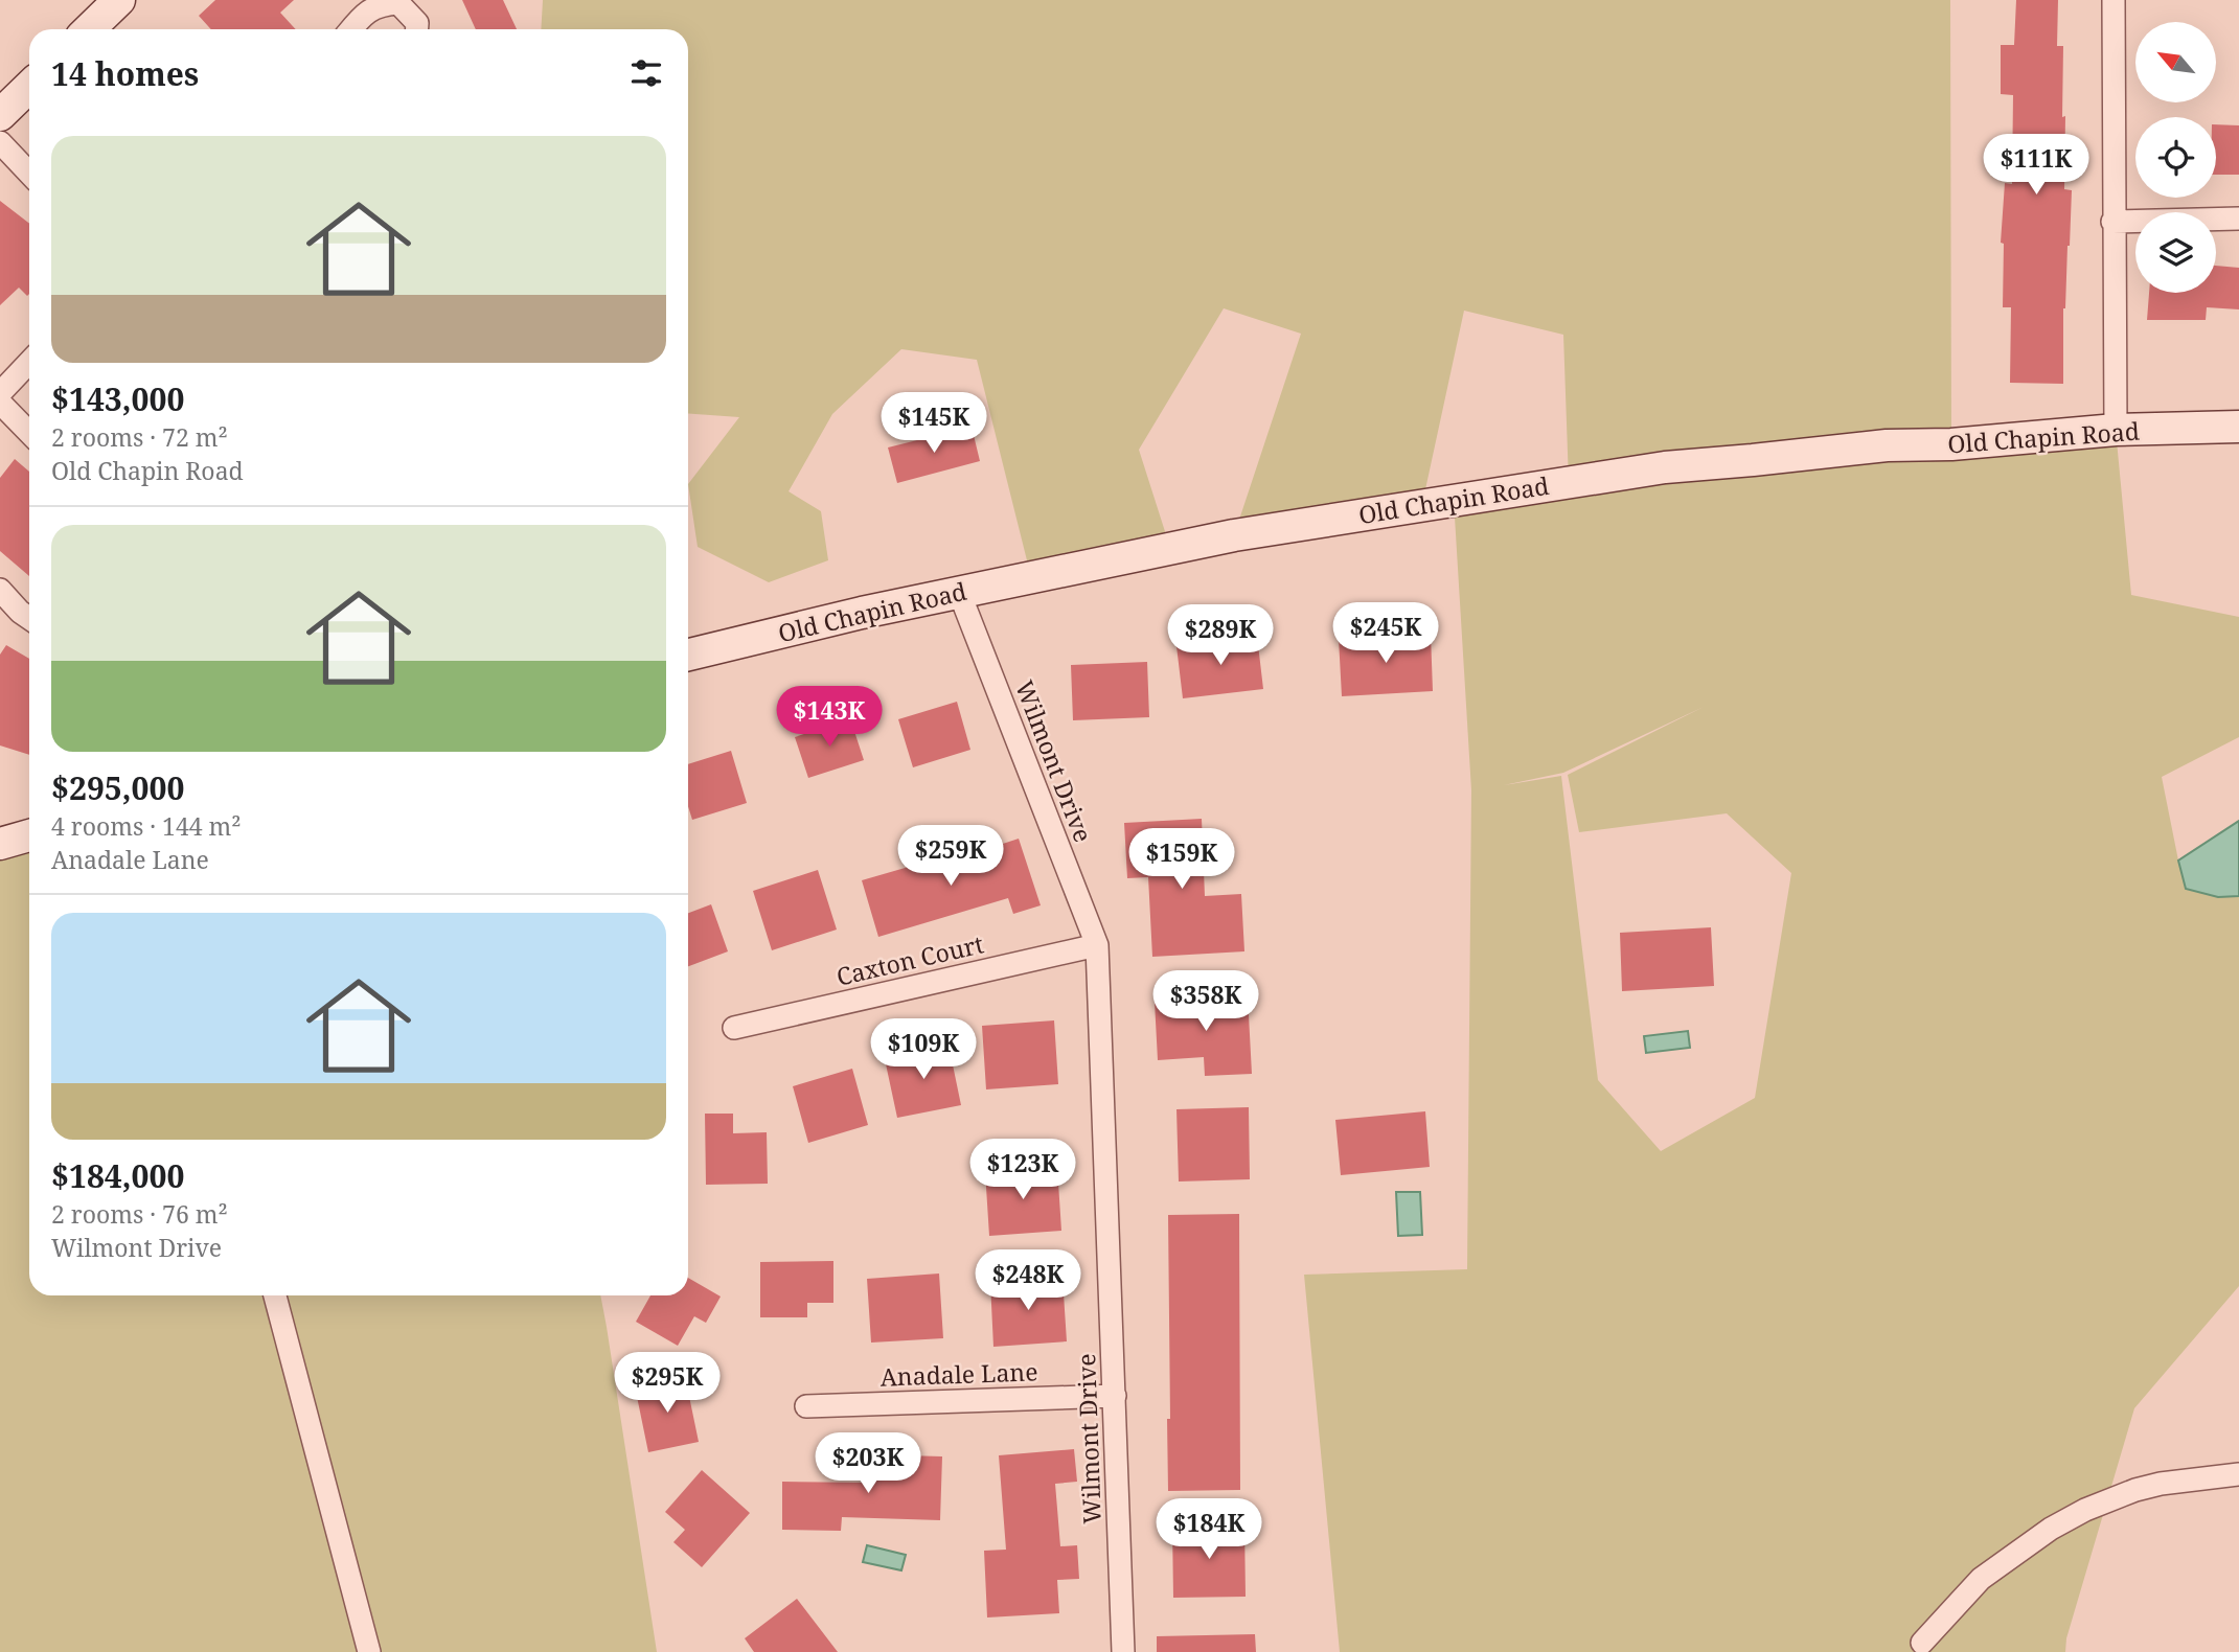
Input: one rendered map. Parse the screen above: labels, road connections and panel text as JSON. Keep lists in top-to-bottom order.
{
  "streets": {
    "street": [
      "Old Chapin Road",
      "Wilmont Drive",
      "Caxton Court",
      "Anadale Lane"
    ]
  },
  "crossings": [
    ["Old Chapin Road", "Wilmont Drive"],
    ["Wilmont Drive", "Caxton Court"],
    ["Wilmont Drive", "Anadale Lane"]
  ],
  "north": "top left",
  "page": {
    "heading": "14 homes",
    "list": [
      {
        "name": "$143,000",
        "note": "2 rooms · 72 m² · Old Chapin Road"
      },
      {
        "name": "$295,000",
        "note": "4 rooms · 144 m² · Anadale Lane"
      },
      {
        "name": "$184,000",
        "note": "2 rooms · 76 m² · Wilmont Drive"
      }
    ],
    "price": [
      "$111K",
      "$145K",
      "$245K",
      "$289K",
      "$143K",
      "$259K",
      "$159K",
      "$358K",
      "$109K",
      "$123K",
      "$248K",
      "$295K",
      "$203K",
      "$184K"
    ]
  }
}
